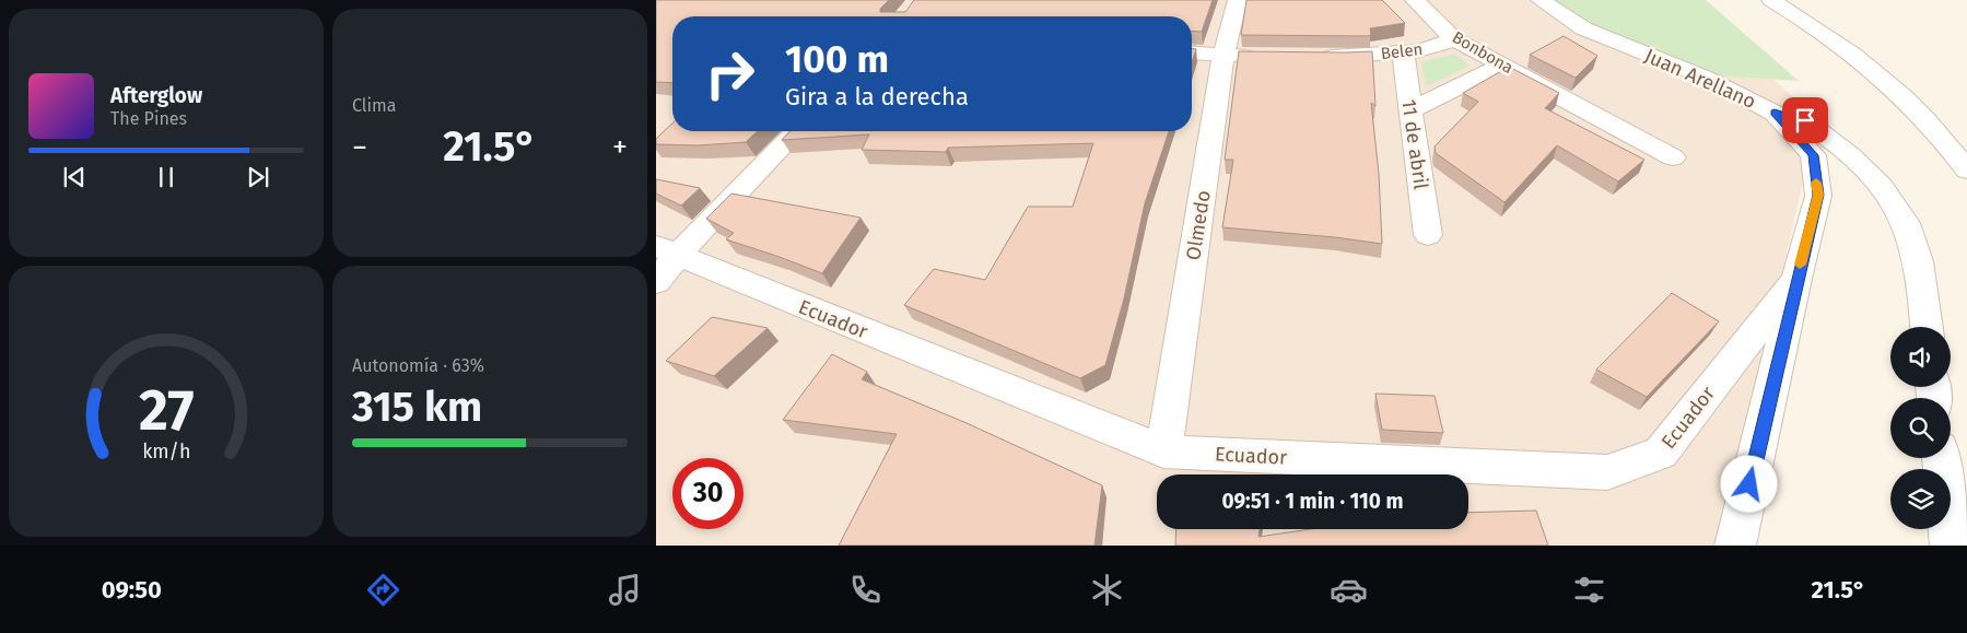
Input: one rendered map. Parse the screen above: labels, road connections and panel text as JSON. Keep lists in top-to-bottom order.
{
  "streets": {
    "street": [
      "Belen",
      "Bonbona",
      "Juan Arellano",
      "11 de abril",
      "Olmedo",
      "Ecuador"
    ]
  },
  "crossings": [
    ["Belen", "Bonbona"],
    ["Belen", "11 de abril"],
    ["Juan Arellano", "Ecuador"],
    ["Olmedo", "Ecuador"]
  ],
  "page": {
    "tile": [
      "Clima",
      ["Autonomía · 63%", "315 km"]
    ],
    "turn": ["100 m", "Gira a la derecha"],
    "song": ["Afterglow", "The Pines"],
    "heat": ["−", "21.5°", "+"],
    "limit": "30",
    "trip": "09:51 · 1 min · 110 m",
    "tabs": ["09:50", "21.5°"],
    "gauge": ["27", "km/h"]
  }
}
